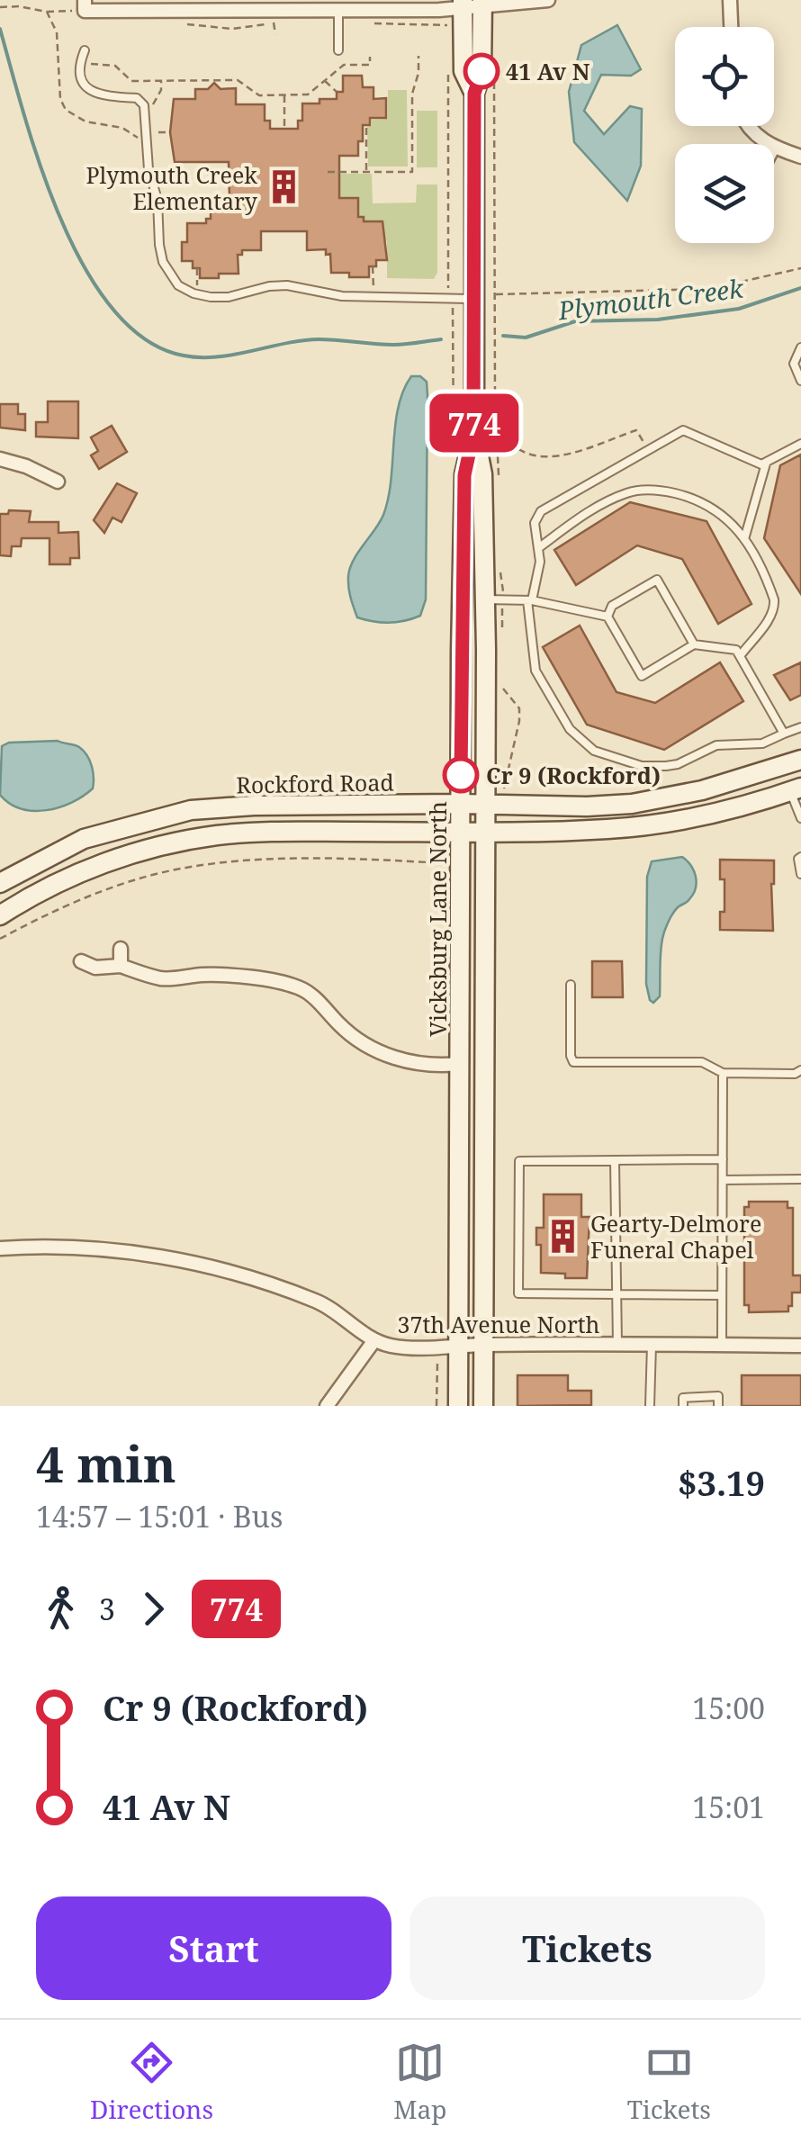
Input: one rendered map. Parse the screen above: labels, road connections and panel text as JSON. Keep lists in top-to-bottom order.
{
  "streets": {
    "main road": ["Rockford Road", "Vicksburg Lane North"],
    "street": ["37th Avenue North"]
  },
  "crossings": [
    ["Rockford Road", "Vicksburg Lane North"],
    ["Vicksburg Lane North", "37th Avenue North"]
  ],
  "water": ["Plymouth Creek"],
  "places": {
    "other": ["41 Av N", "Cr 9 (Rockford)"],
    "building": ["Plymouth Creek Elementary", "Gearty-Delmore Funeral Chapel"]
  },
  "lines": ["bus line 774"],
  "page": {
    "on_map": "774",
    "heading": ["4 min", "14:57 – 15:01 · Bus", "$3.19"],
    "legs": ["3", "774"],
    "list": [
      {
        "name": "Cr 9 (Rockford)",
        "value": "15:00"
      },
      {
        "name": "41 Av N",
        "value": "15:01"
      }
    ],
    "buttons": ["Start", "Tickets"],
    "tabs": ["Directions", "Map", "Tickets"]
  }
}
